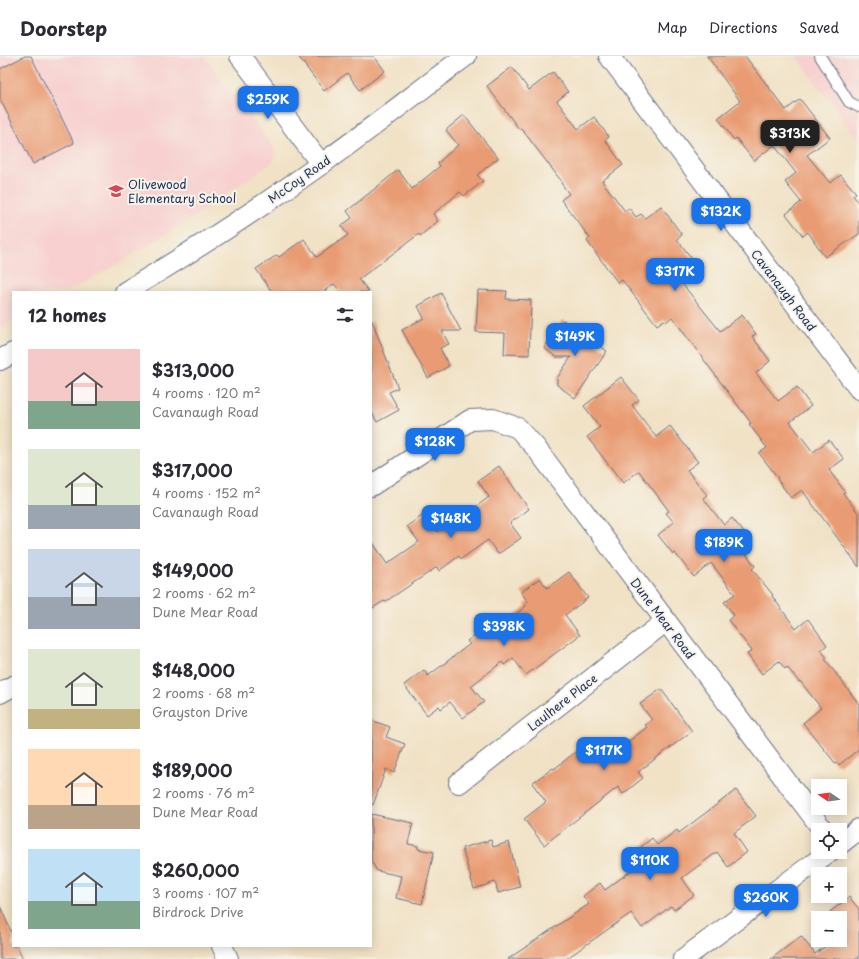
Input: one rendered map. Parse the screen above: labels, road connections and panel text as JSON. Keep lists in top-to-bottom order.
{
  "streets": {
    "street": [
      "McCoy Road",
      "Cavanaugh Road",
      "Dune Mear Road",
      "Laulhere Place"
    ]
  },
  "crossings": [
    ["Dune Mear Road", "Laulhere Place"]
  ],
  "places": {
    "school or university": ["Olivewood Elementary School"]
  },
  "north": "left",
  "page": {
    "header": "Doorstep",
    "nav": ["Map", "Directions", "Saved"],
    "price": [
      "$259K",
      "$313K",
      "$132K",
      "$317K",
      "$149K",
      "$128K",
      "$148K",
      "$189K",
      "$398K",
      "$117K",
      "$110K",
      "$260K"
    ],
    "heading": "12 homes",
    "list": [
      {
        "name": "$313,000",
        "note": "4 rooms · 120 m² · Cavanaugh Road"
      },
      {
        "name": "$317,000",
        "note": "4 rooms · 152 m² · Cavanaugh Road"
      },
      {
        "name": "$149,000",
        "note": "2 rooms · 62 m² · Dune Mear Road"
      },
      {
        "name": "$148,000",
        "note": "2 rooms · 68 m² · Grayston Drive"
      },
      {
        "name": "$189,000",
        "note": "2 rooms · 76 m² · Dune Mear Road"
      },
      {
        "name": "$260,000",
        "note": "3 rooms · 107 m² · Birdrock Drive"
      }
    ],
    "map_buttons": ["+", "−"]
  }
}
